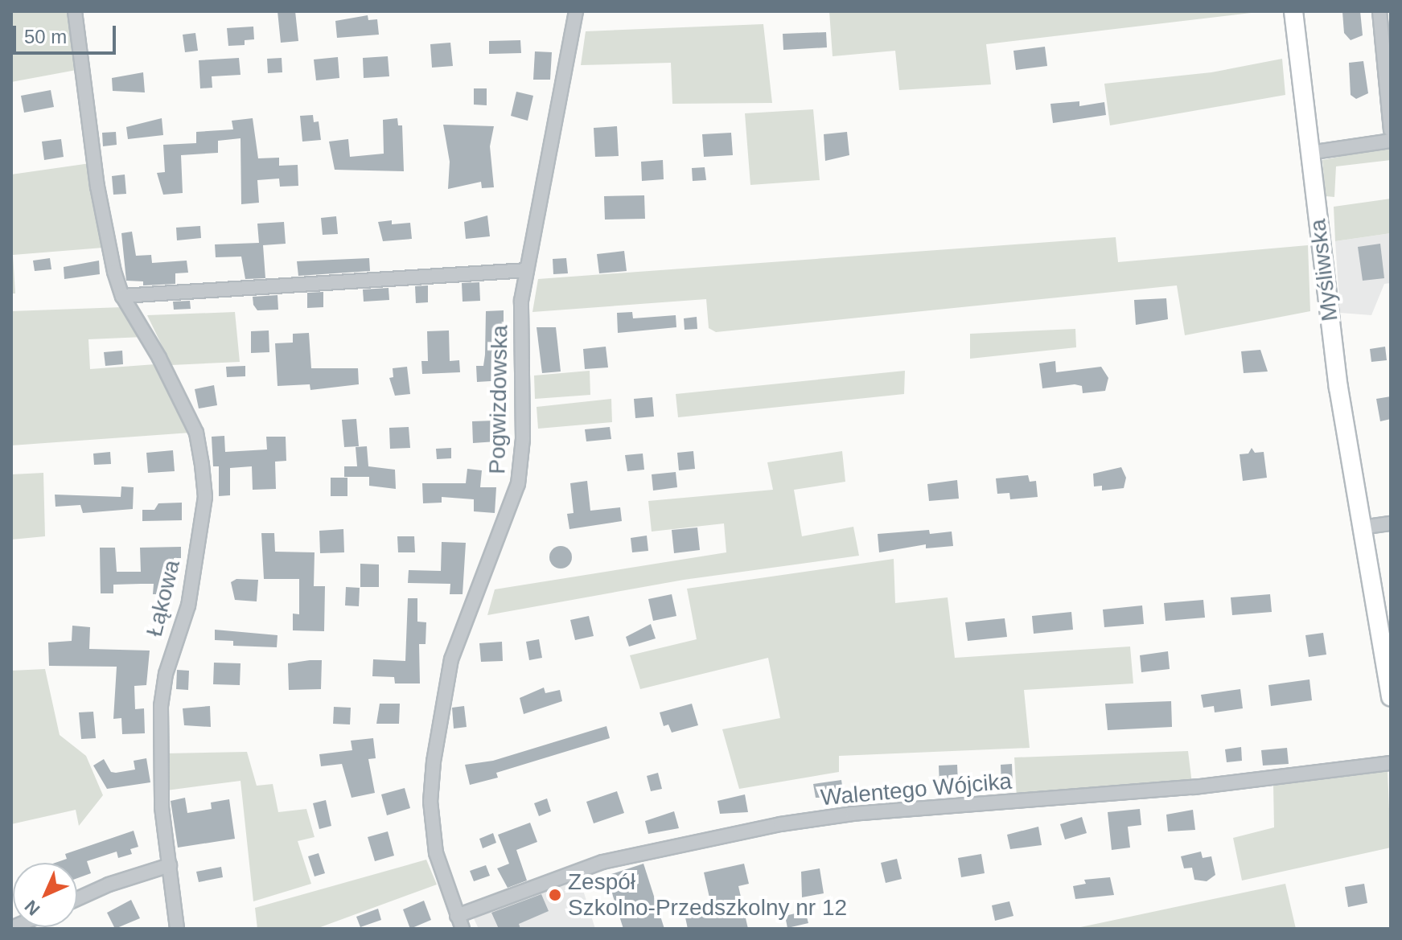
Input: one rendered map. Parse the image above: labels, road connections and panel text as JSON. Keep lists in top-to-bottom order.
{
  "streets": {
    "street": [
      "Myśliwska",
      "Pogwizdowska",
      "Łąkowa",
      "Walentego Wójcika"
    ]
  },
  "crossings": [
    ["Pogwizdowska", "Walentego Wójcika"]
  ],
  "places": ["Zespół Szkolno-Przedszkolny nr 12"],
  "scale_bar": "50 m",
  "north": "bottom left"
}
